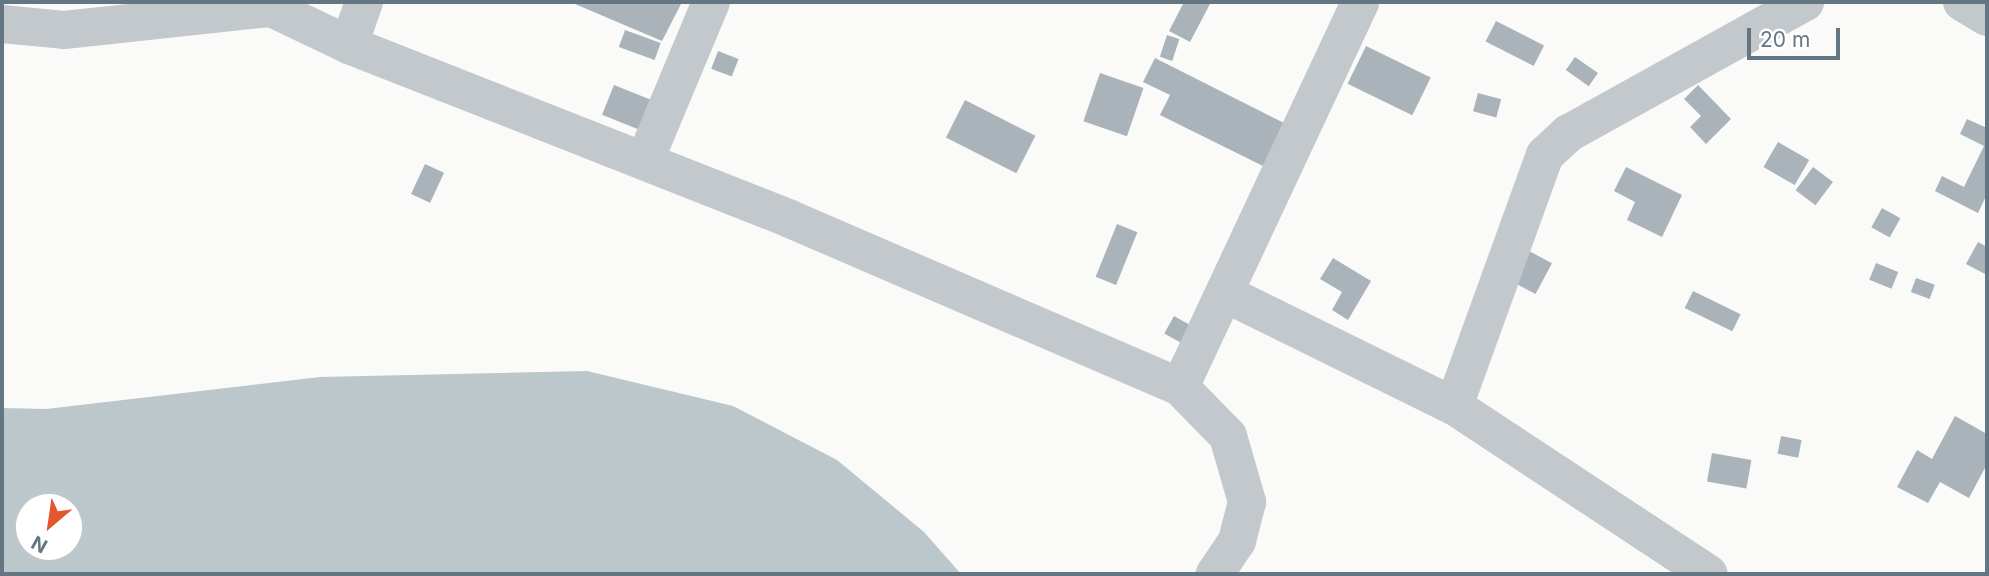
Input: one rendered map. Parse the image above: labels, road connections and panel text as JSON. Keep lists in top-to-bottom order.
{
  "scale_bar": "20 m",
  "north": "bottom left"
}
